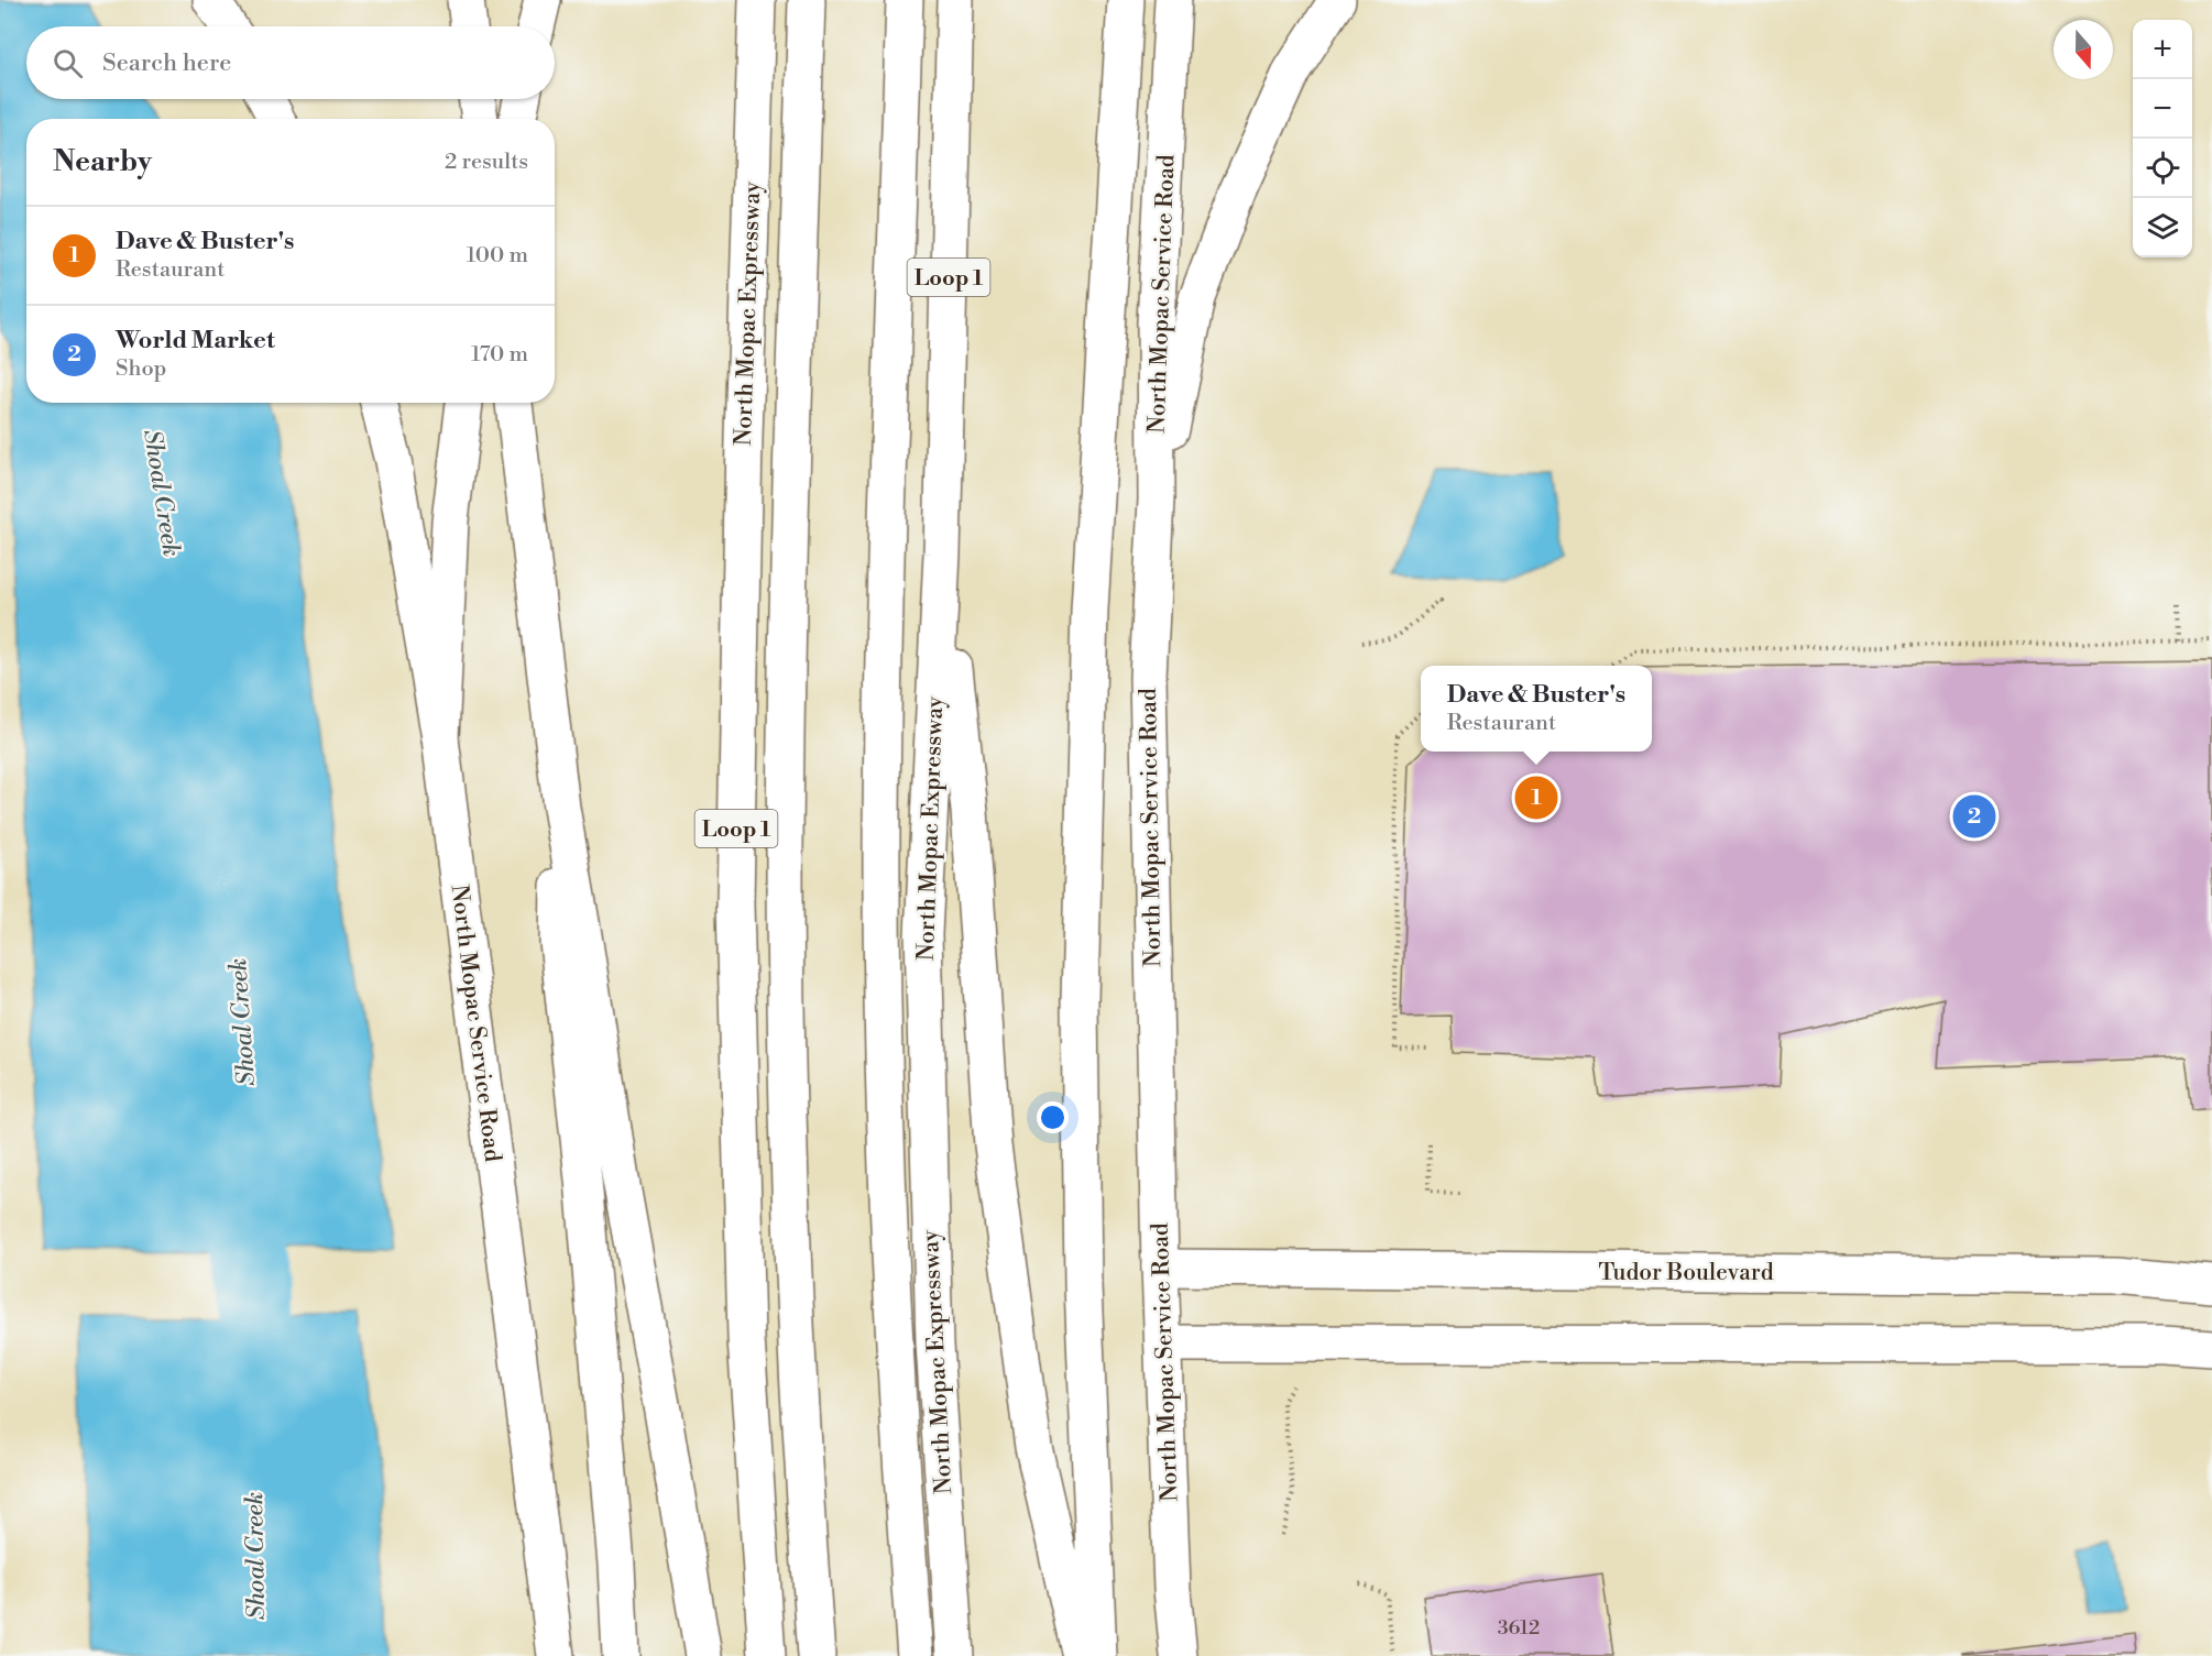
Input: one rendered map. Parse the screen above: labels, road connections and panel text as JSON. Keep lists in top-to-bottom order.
{
  "streets": {
    "main road": [
      "Loop 1",
      "North Mopac Service Road",
      "North Mopac Expressway",
      "Tudor Boulevard"
    ]
  },
  "crossings": [
    ["North Mopac Service Road", "Tudor Boulevard"]
  ],
  "water": ["Shoal Creek"],
  "house_numbers": ["3612"],
  "north": "bottom",
  "page": {
    "map_buttons": ["+", "−"],
    "search": "Search here",
    "heading": ["Nearby", "2 results"],
    "list": [
      {
        "mark": "1",
        "name": "Dave & Buster's",
        "note": "Restaurant",
        "value": "100 m"
      },
      {
        "mark": "2",
        "name": "World Market",
        "note": "Shop",
        "value": "170 m"
      }
    ],
    "popup": ["Dave & Buster's", "Restaurant"],
    "pins": ["1", "2"]
  }
}
